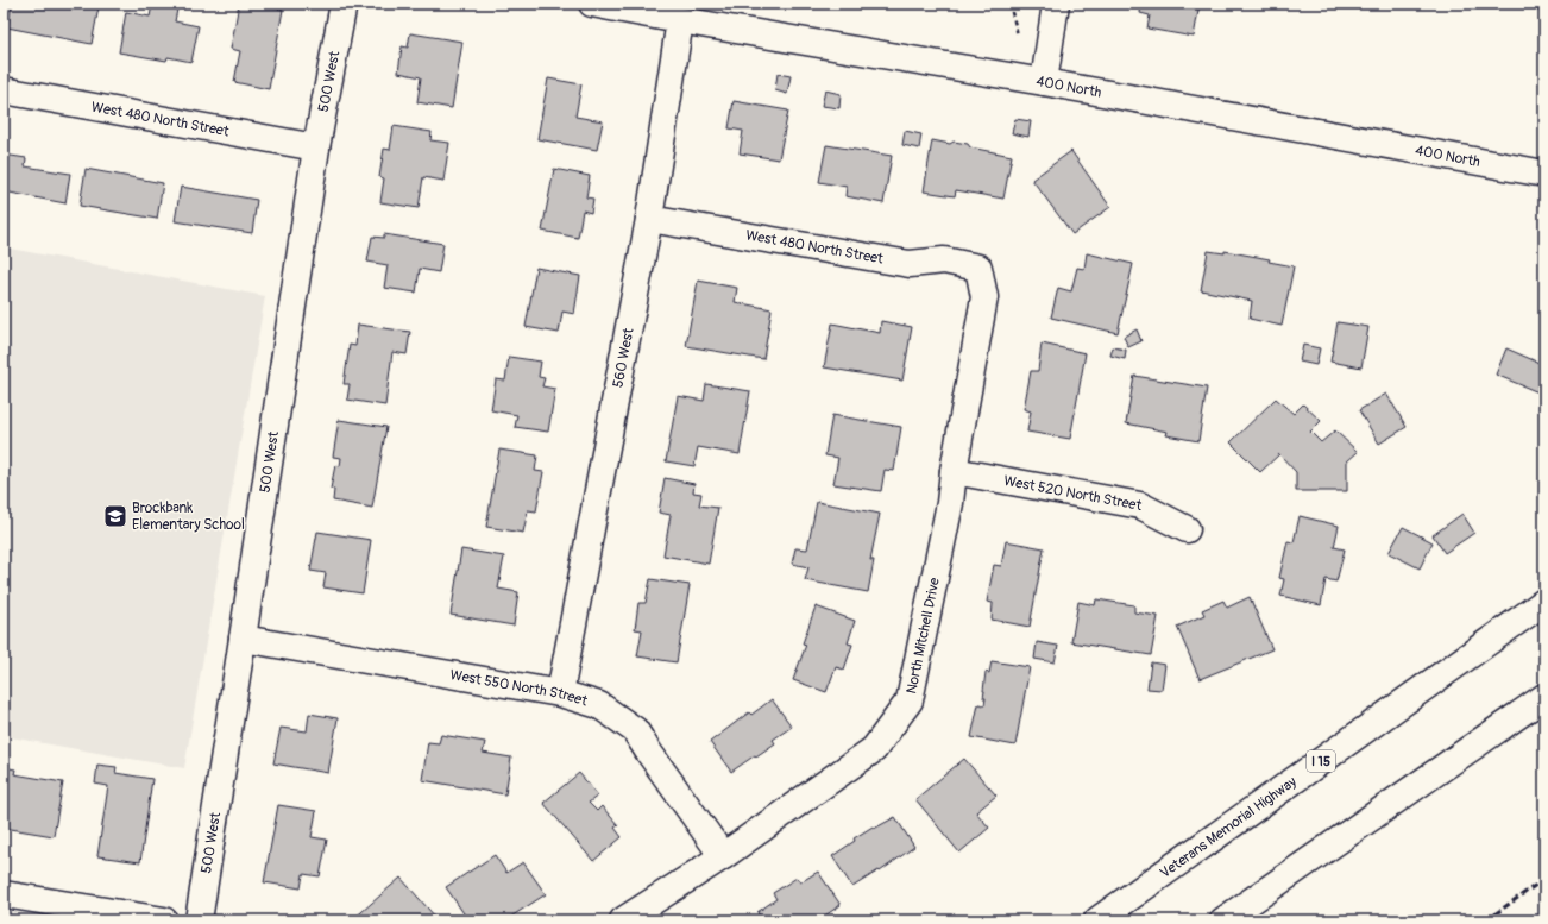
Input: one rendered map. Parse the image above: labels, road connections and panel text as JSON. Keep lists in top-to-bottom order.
{
  "streets": {
    "main road": [
      "500 West",
      "400 North",
      "West 480 North Street",
      "560 West",
      "West 520 North Street",
      "North Mitchell Drive",
      "West 550 North Street",
      "I 15",
      "Veterans Memorial Highway"
    ]
  },
  "crossings": [
    ["500 West", "West 480 North Street"],
    ["500 West", "West 550 North Street"],
    ["400 North", "560 West"],
    ["West 480 North Street", "560 West"],
    ["West 480 North Street", "North Mitchell Drive"],
    ["560 West", "West 550 North Street"],
    ["West 520 North Street", "North Mitchell Drive"],
    ["North Mitchell Drive", "West 550 North Street"]
  ],
  "places": {
    "school or university": ["Brockbank Elementary School"]
  }
}
